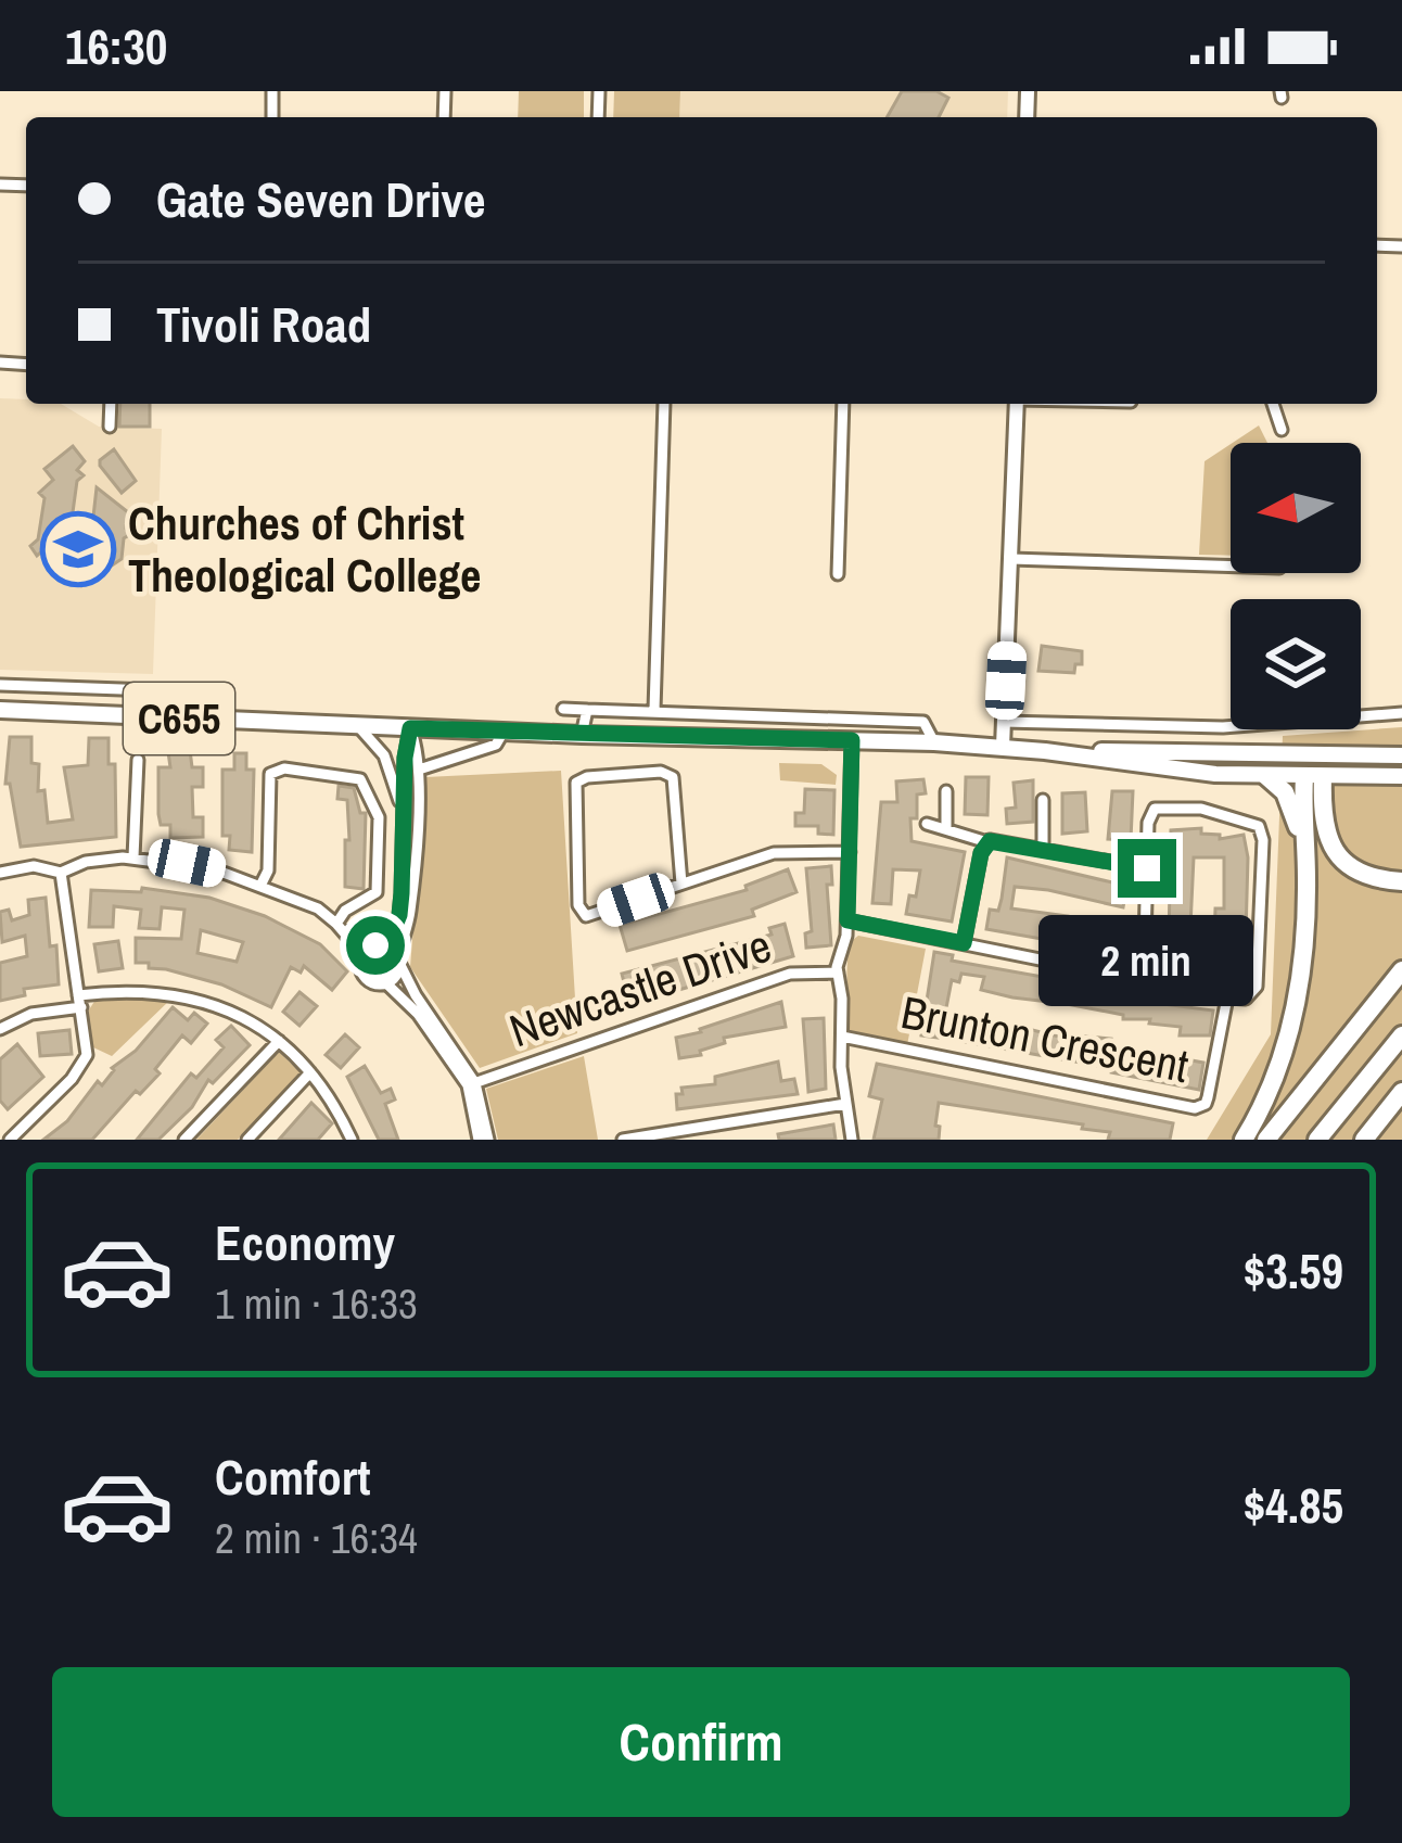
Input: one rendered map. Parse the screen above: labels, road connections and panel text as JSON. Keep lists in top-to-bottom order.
{
  "streets": {
    "main road": ["C655"],
    "street": ["Newcastle Drive", "Brunton Crescent"]
  },
  "places": {
    "school or university": ["Churches of Christ Theological College"]
  },
  "north": "left",
  "page": {
    "status": "16:30",
    "banner": ["Gate Seven Drive", "Tivoli Road"],
    "bubble": "2 min",
    "list": [
      {
        "name": "Economy",
        "note": "1 min · 16:33",
        "value": "$3.59"
      },
      {
        "name": "Comfort",
        "note": "2 min · 16:34",
        "value": "$4.85"
      }
    ],
    "buttons": "Confirm"
  }
}
